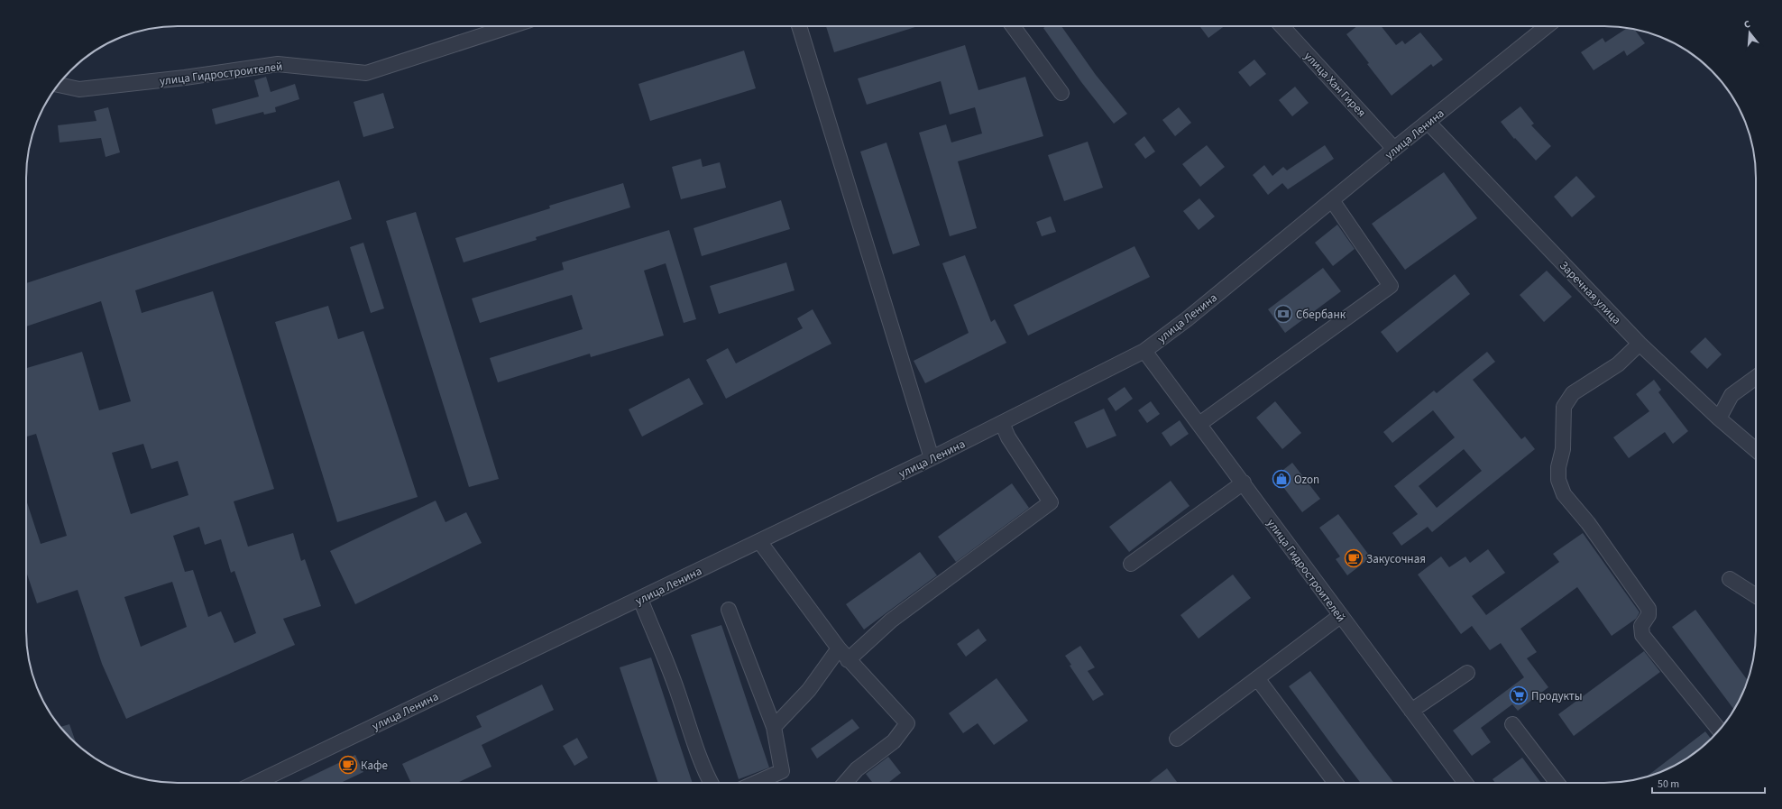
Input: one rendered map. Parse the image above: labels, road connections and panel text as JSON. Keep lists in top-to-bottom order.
{
  "streets": {
    "street": [
      "улица Гидростроителей",
      "улица Хан Гирея",
      "улица Ленина",
      "Заречная улица"
    ]
  },
  "crossings": [
    ["улица Гидростроителей", "улица Ленина"],
    ["улица Хан Гирея", "улица Ленина"],
    ["улица Ленина", "Заречная улица"]
  ],
  "places": {
    "bank": ["Сбербанк"],
    "shop": ["Ozon"],
    "cafe": ["Закусочная", "Кафе"],
    "supermarket": ["Продукты"]
  },
  "scale_bar": "50 m",
  "north": "top"
}
